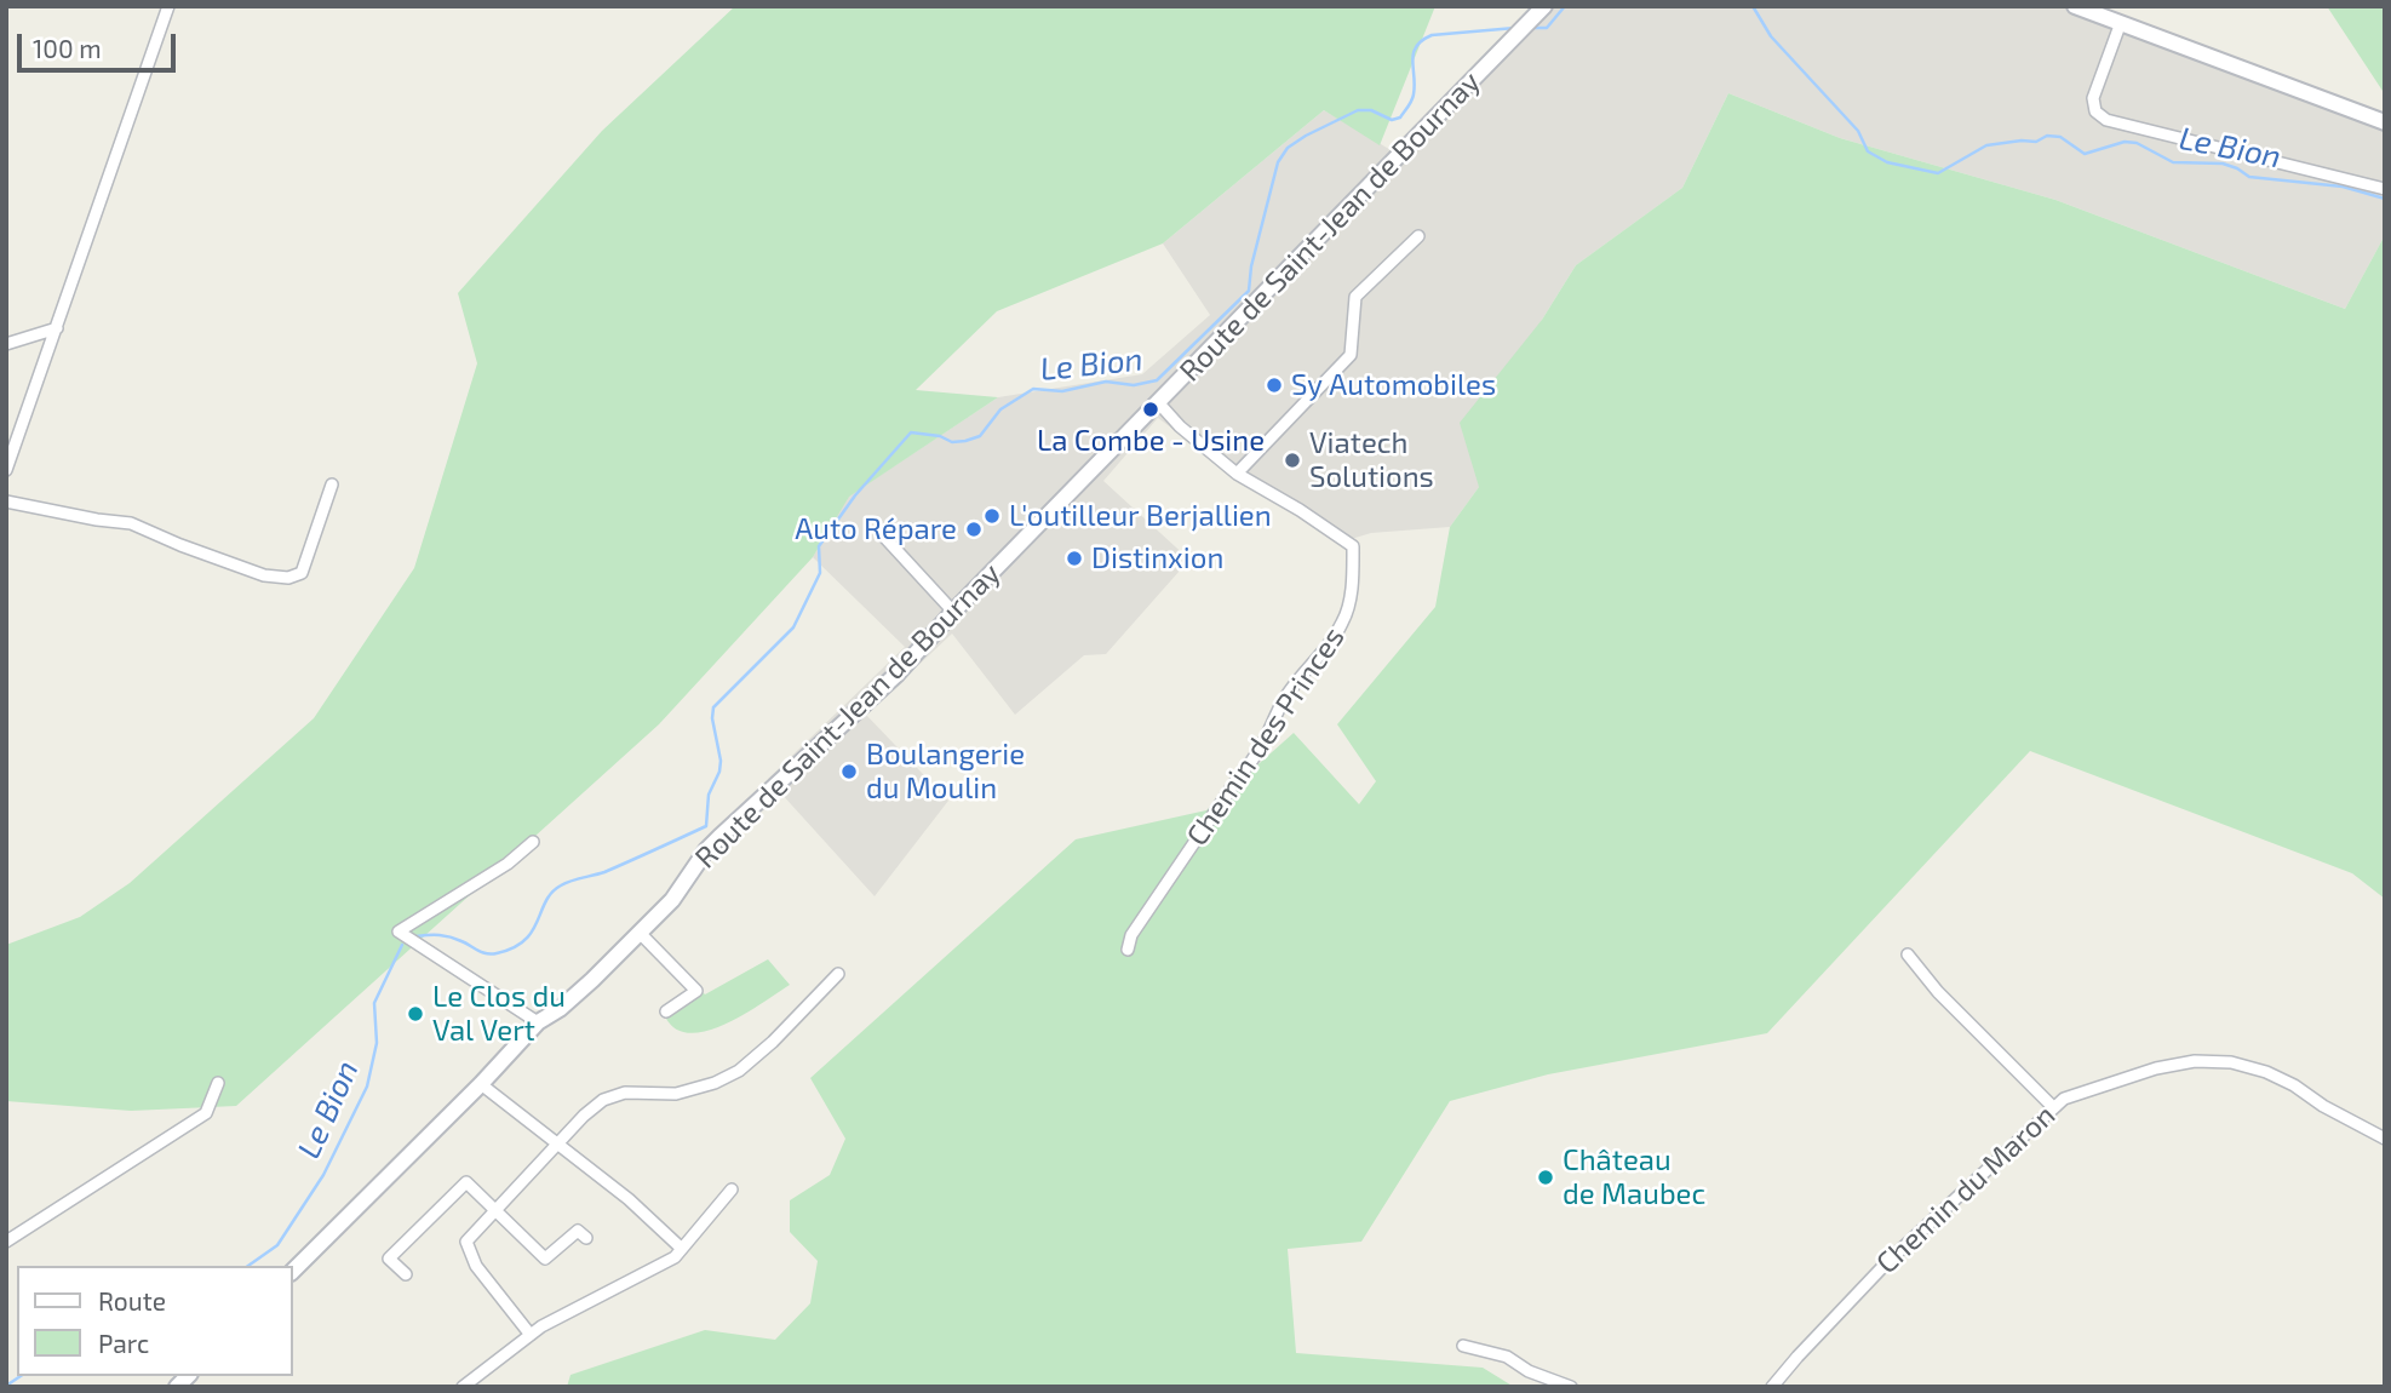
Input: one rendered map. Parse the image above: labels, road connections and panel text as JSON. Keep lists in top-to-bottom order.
{
  "streets": {
    "main road": ["Route de Saint-Jean de Bournay"],
    "street": ["Chemin des Princes", "Chemin du Maron"]
  },
  "crossings": [
    ["Route de Saint-Jean de Bournay", "Chemin des Princes"]
  ],
  "water": ["Le Bion"],
  "places": [
    "Sy Automobiles",
    "La Combe - Usine",
    "Viatech Solutions",
    "L'outilleur Berjallien",
    "Auto Répare",
    "Distinxion",
    "Boulangerie du Moulin",
    "Le Clos du Val Vert",
    "Château de Maubec"
  ],
  "legend": ["Route", "Parc"],
  "scale_bar": "100 m"
}
